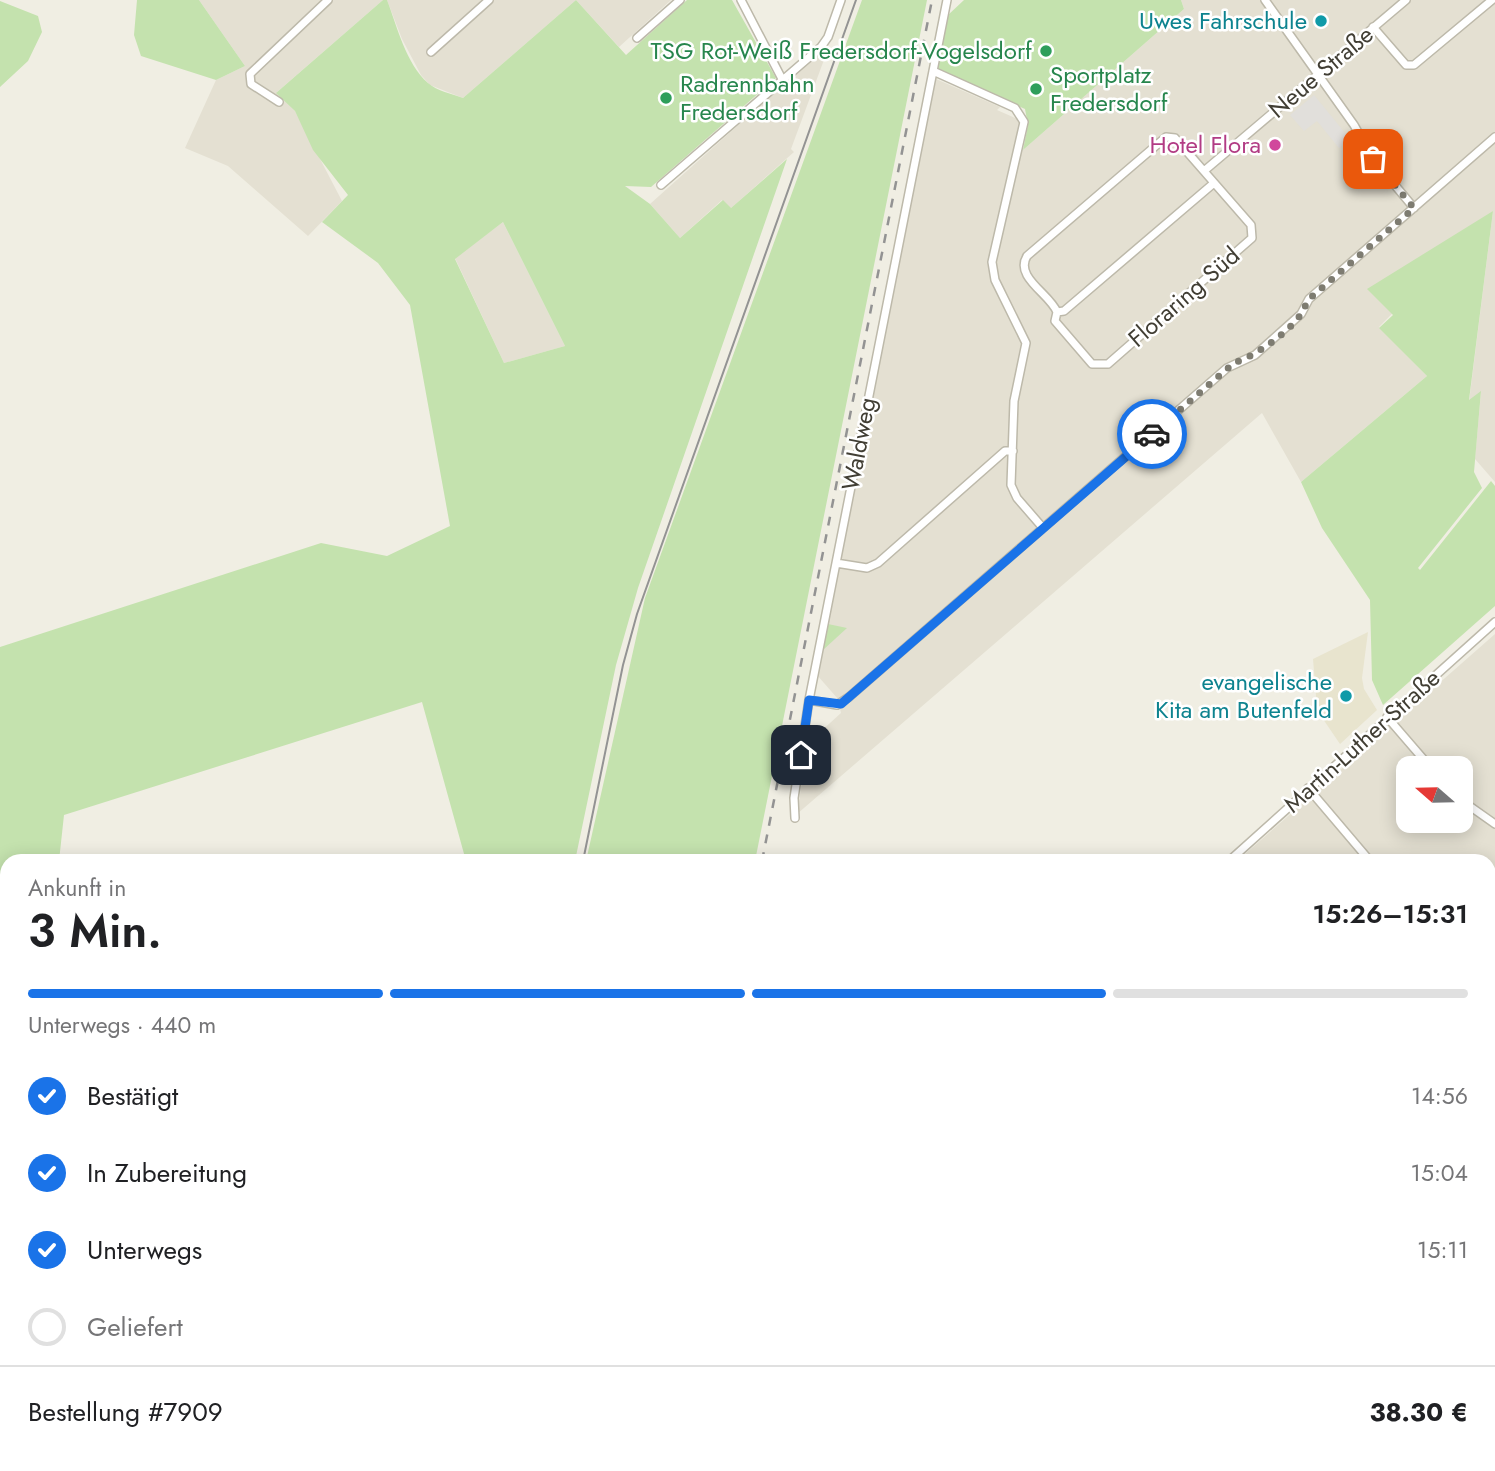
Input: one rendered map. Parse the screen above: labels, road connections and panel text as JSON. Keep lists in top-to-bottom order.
{
  "streets": {
    "street": [
      "Neue Straße",
      "Floraring Süd",
      "Waldweg",
      "Martin-Luther-Straße"
    ]
  },
  "crossings": [
    ["Neue Straße", "Floraring Süd"]
  ],
  "places": [
    "Uwes Fahrschule",
    "TSG Rot-Weiß Fredersdorf-Vogelsdorf",
    "Sportplatz Fredersdorf",
    "Radrennbahn Fredersdorf",
    "Hotel Flora",
    "evangelische Kita am Butenfeld"
  ],
  "north": "left",
  "page": {
    "heading": ["3 Min.", "Ankunft in", "15:26–15:31"],
    "panel": ["Bestellung #7909", "38.30 €"],
    "bar": "Unterwegs · 440 m",
    "list": [
      ["Bestätigt", "14:56"],
      ["In Zubereitung", "15:04"],
      ["Unterwegs", "15:11"],
      "Geliefert"
    ]
  }
}
